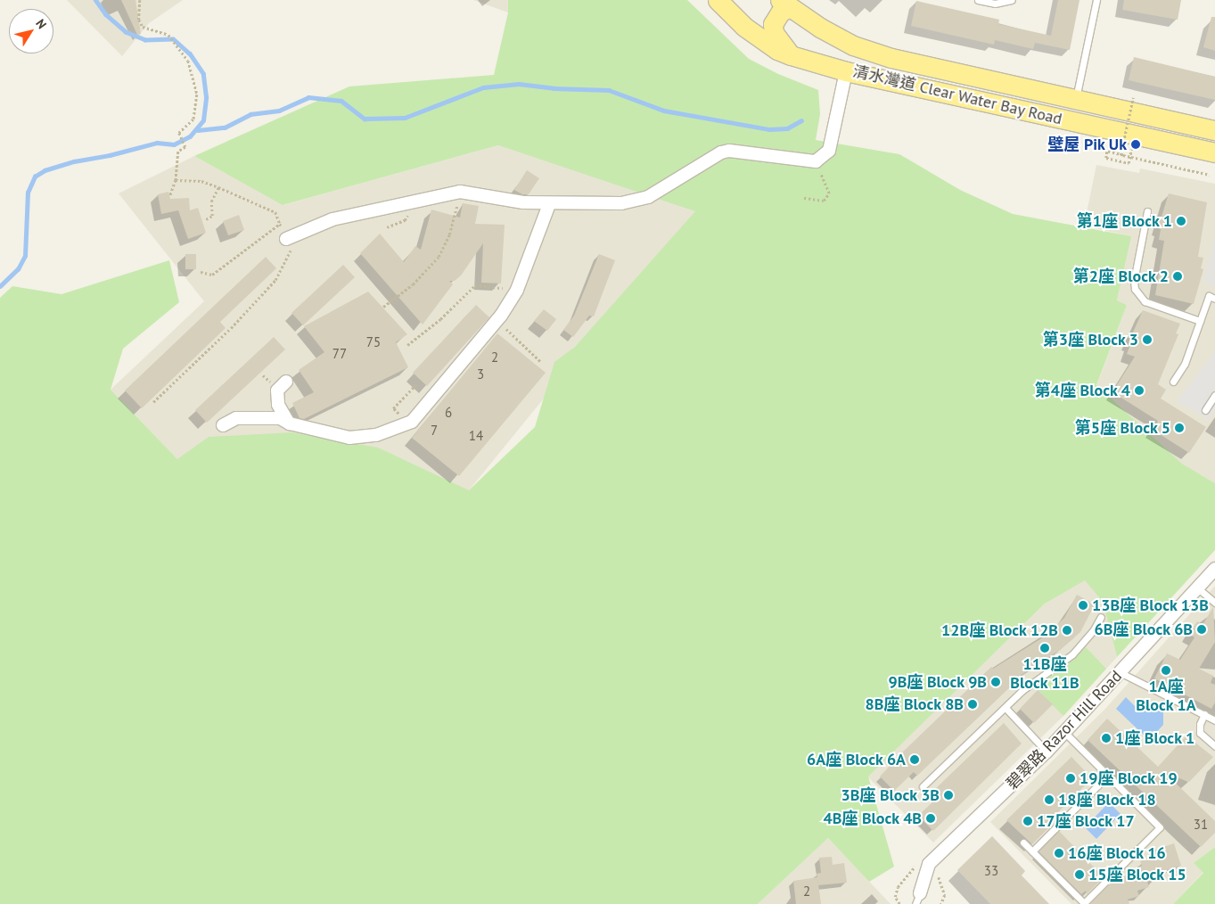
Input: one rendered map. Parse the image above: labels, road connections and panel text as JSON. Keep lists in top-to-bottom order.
{
  "streets": {
    "main road": ["清水灣道 Clear Water Bay Road"],
    "street": ["碧翠路 Razor Hill Road"]
  },
  "places": [
    "壁屋 Pik Uk",
    "第1座 Block 1",
    "第2座 Block 2",
    "第3座 Block 3",
    "第4座 Block 4",
    "第5座 Block 5",
    "13B座 Block 13B",
    "6B座 Block 6B",
    "12B座 Block 12B",
    "11B座 Block 11B",
    "1A座 Block 1A",
    "9B座 Block 9B",
    "8B座 Block 8B",
    "1座 Block 1",
    "6A座 Block 6A",
    "19座 Block 19",
    "3B座 Block 3B",
    "18座 Block 18",
    "4B座 Block 4B",
    "17座 Block 17",
    "16座 Block 16",
    "15座 Block 15"
  ],
  "house_numbers": [
    "75",
    "77",
    "2",
    "3",
    "6",
    "7",
    "14",
    "31",
    "33",
    "2"
  ],
  "north": "top right"
}
